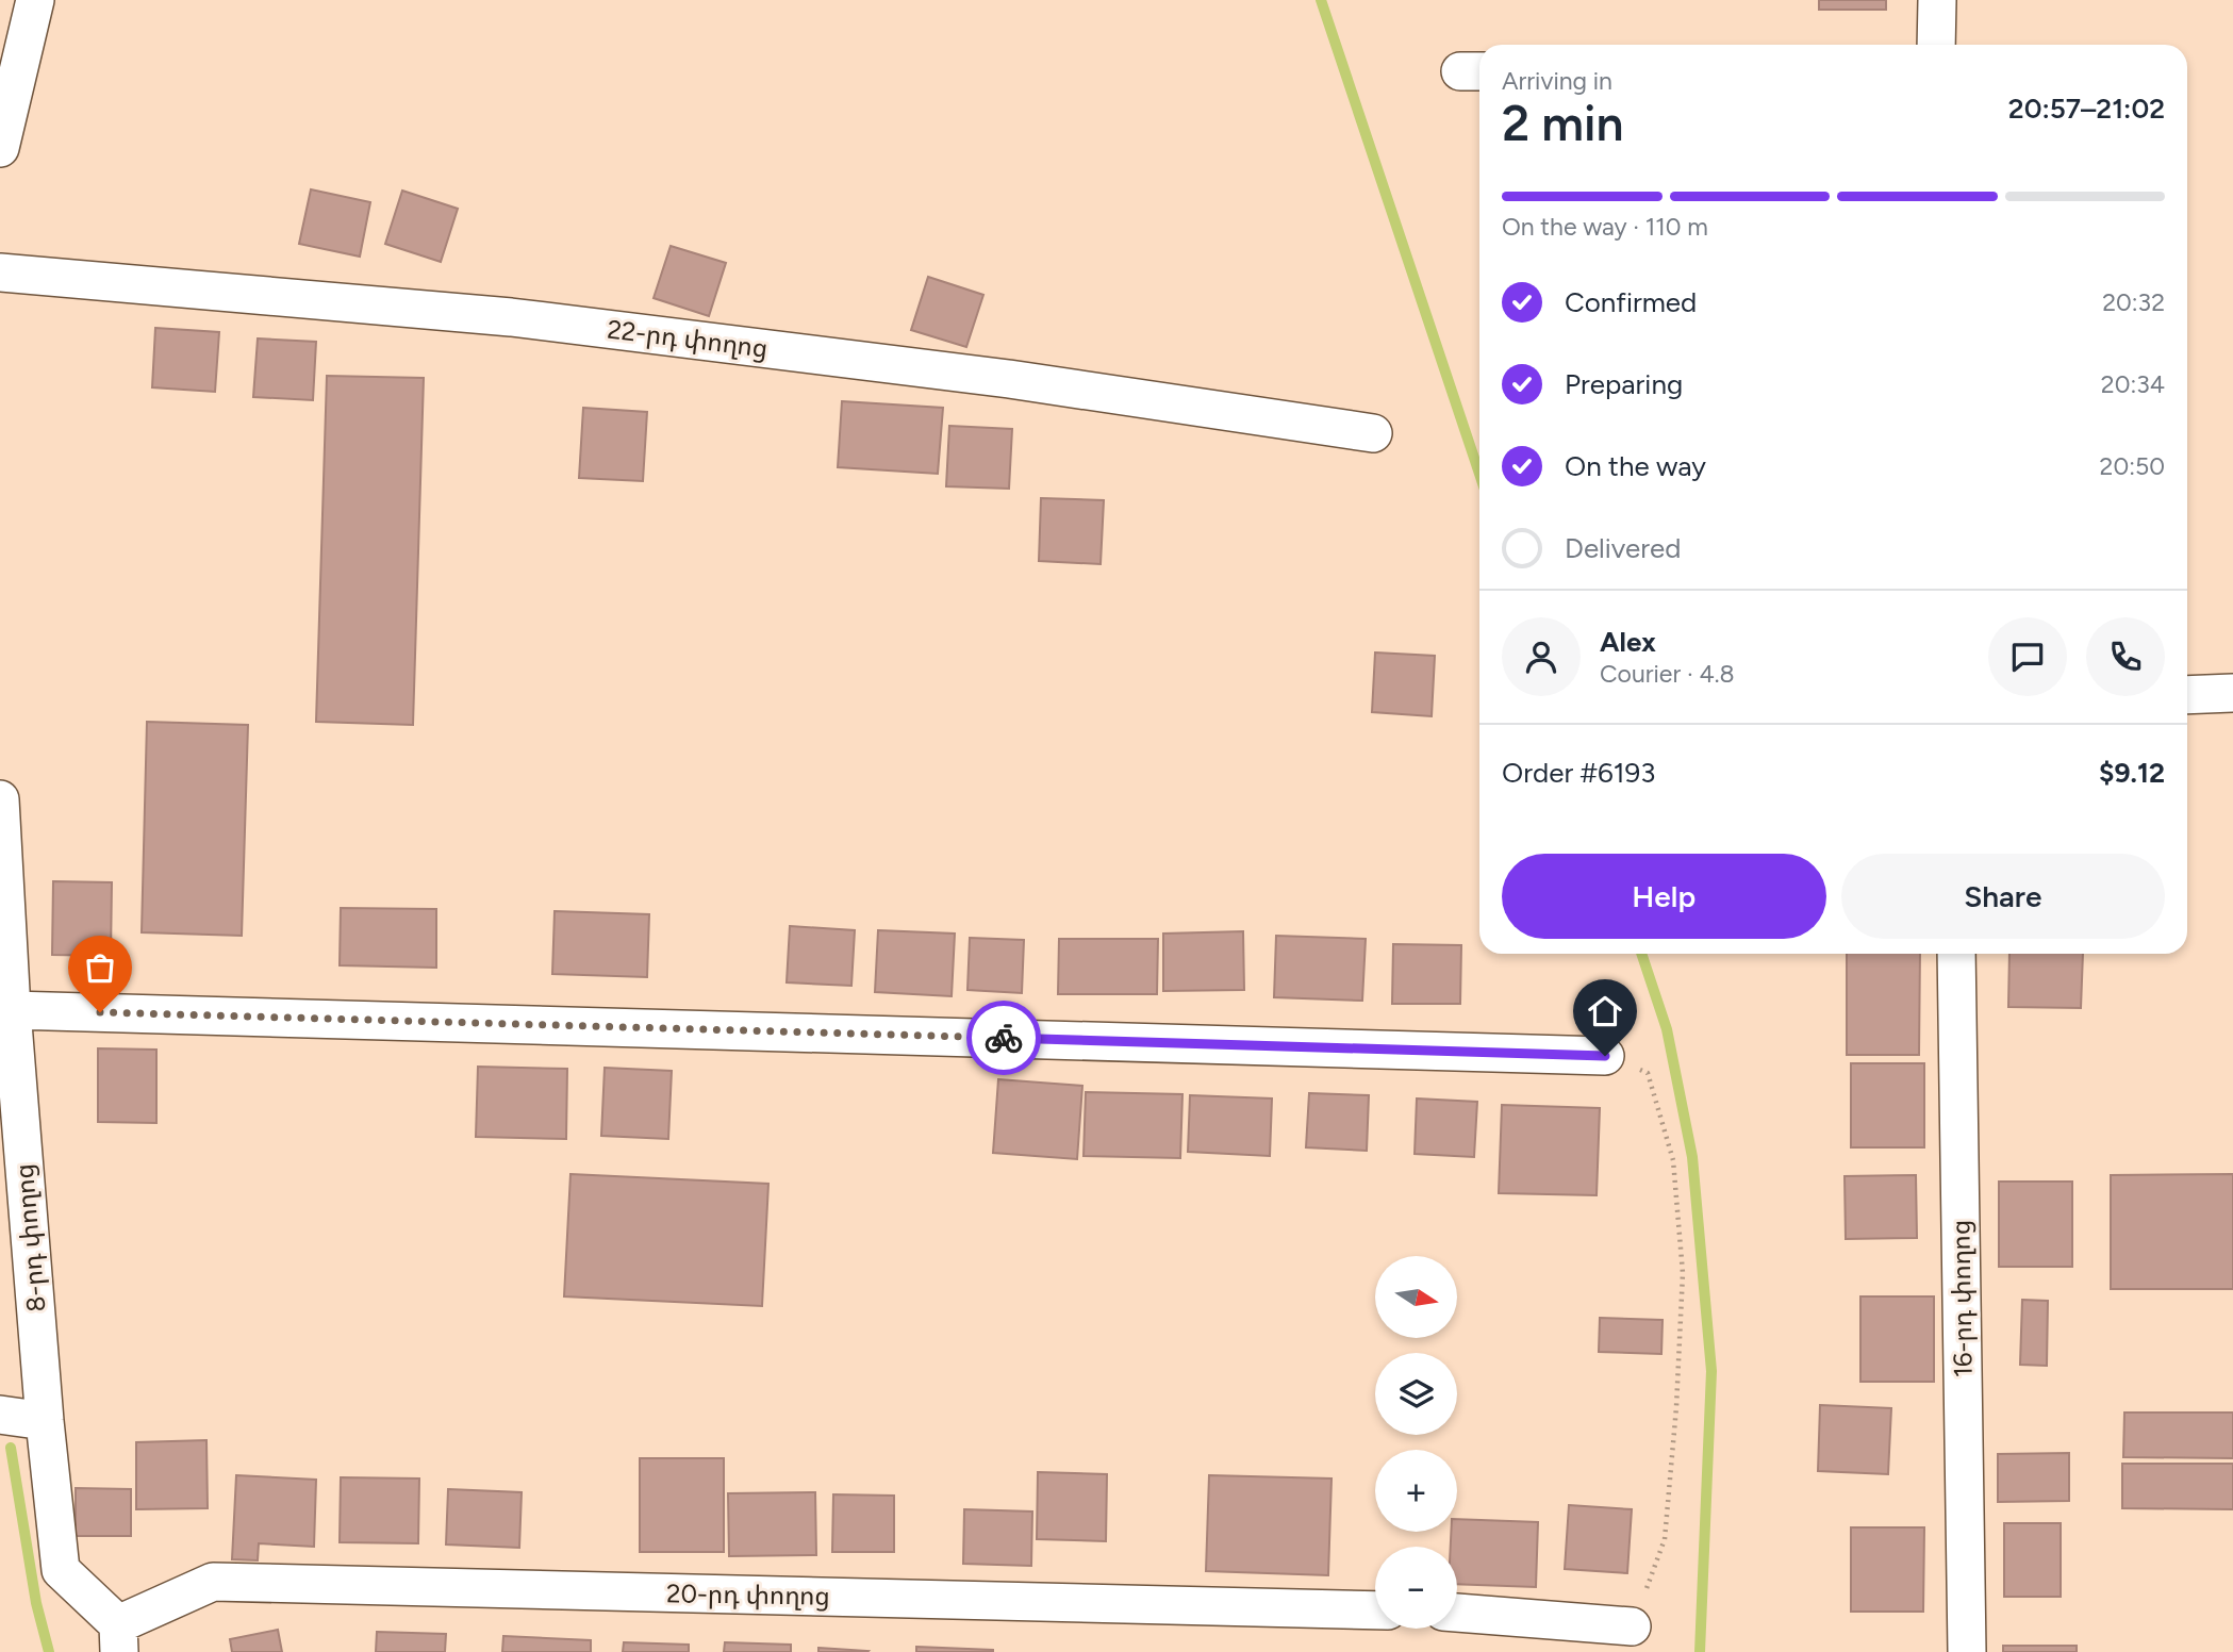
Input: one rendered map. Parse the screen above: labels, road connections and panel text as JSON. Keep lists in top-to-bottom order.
{
  "streets": {
    "street": [
      "22-րդ փողոց",
      "8-րդ փողոց",
      "16-րդ փողոց",
      "20-րդ փողոց"
    ]
  },
  "crossings": [
    ["8-րդ փողոց", "20-րդ փողոց"]
  ],
  "north": "right",
  "page": {
    "heading": ["2 min", "Arriving in", "20:57–21:02"],
    "panel": [
      "Alex",
      "Courier · 4.8",
      "Order #6193",
      "$9.12"
    ],
    "bar": "On the way · 110 m",
    "list": [
      ["Confirmed", "20:32"],
      ["Preparing", "20:34"],
      ["On the way", "20:50"],
      "Delivered"
    ],
    "buttons": ["Help", "Share"],
    "map_buttons": ["+", "−"]
  }
}
